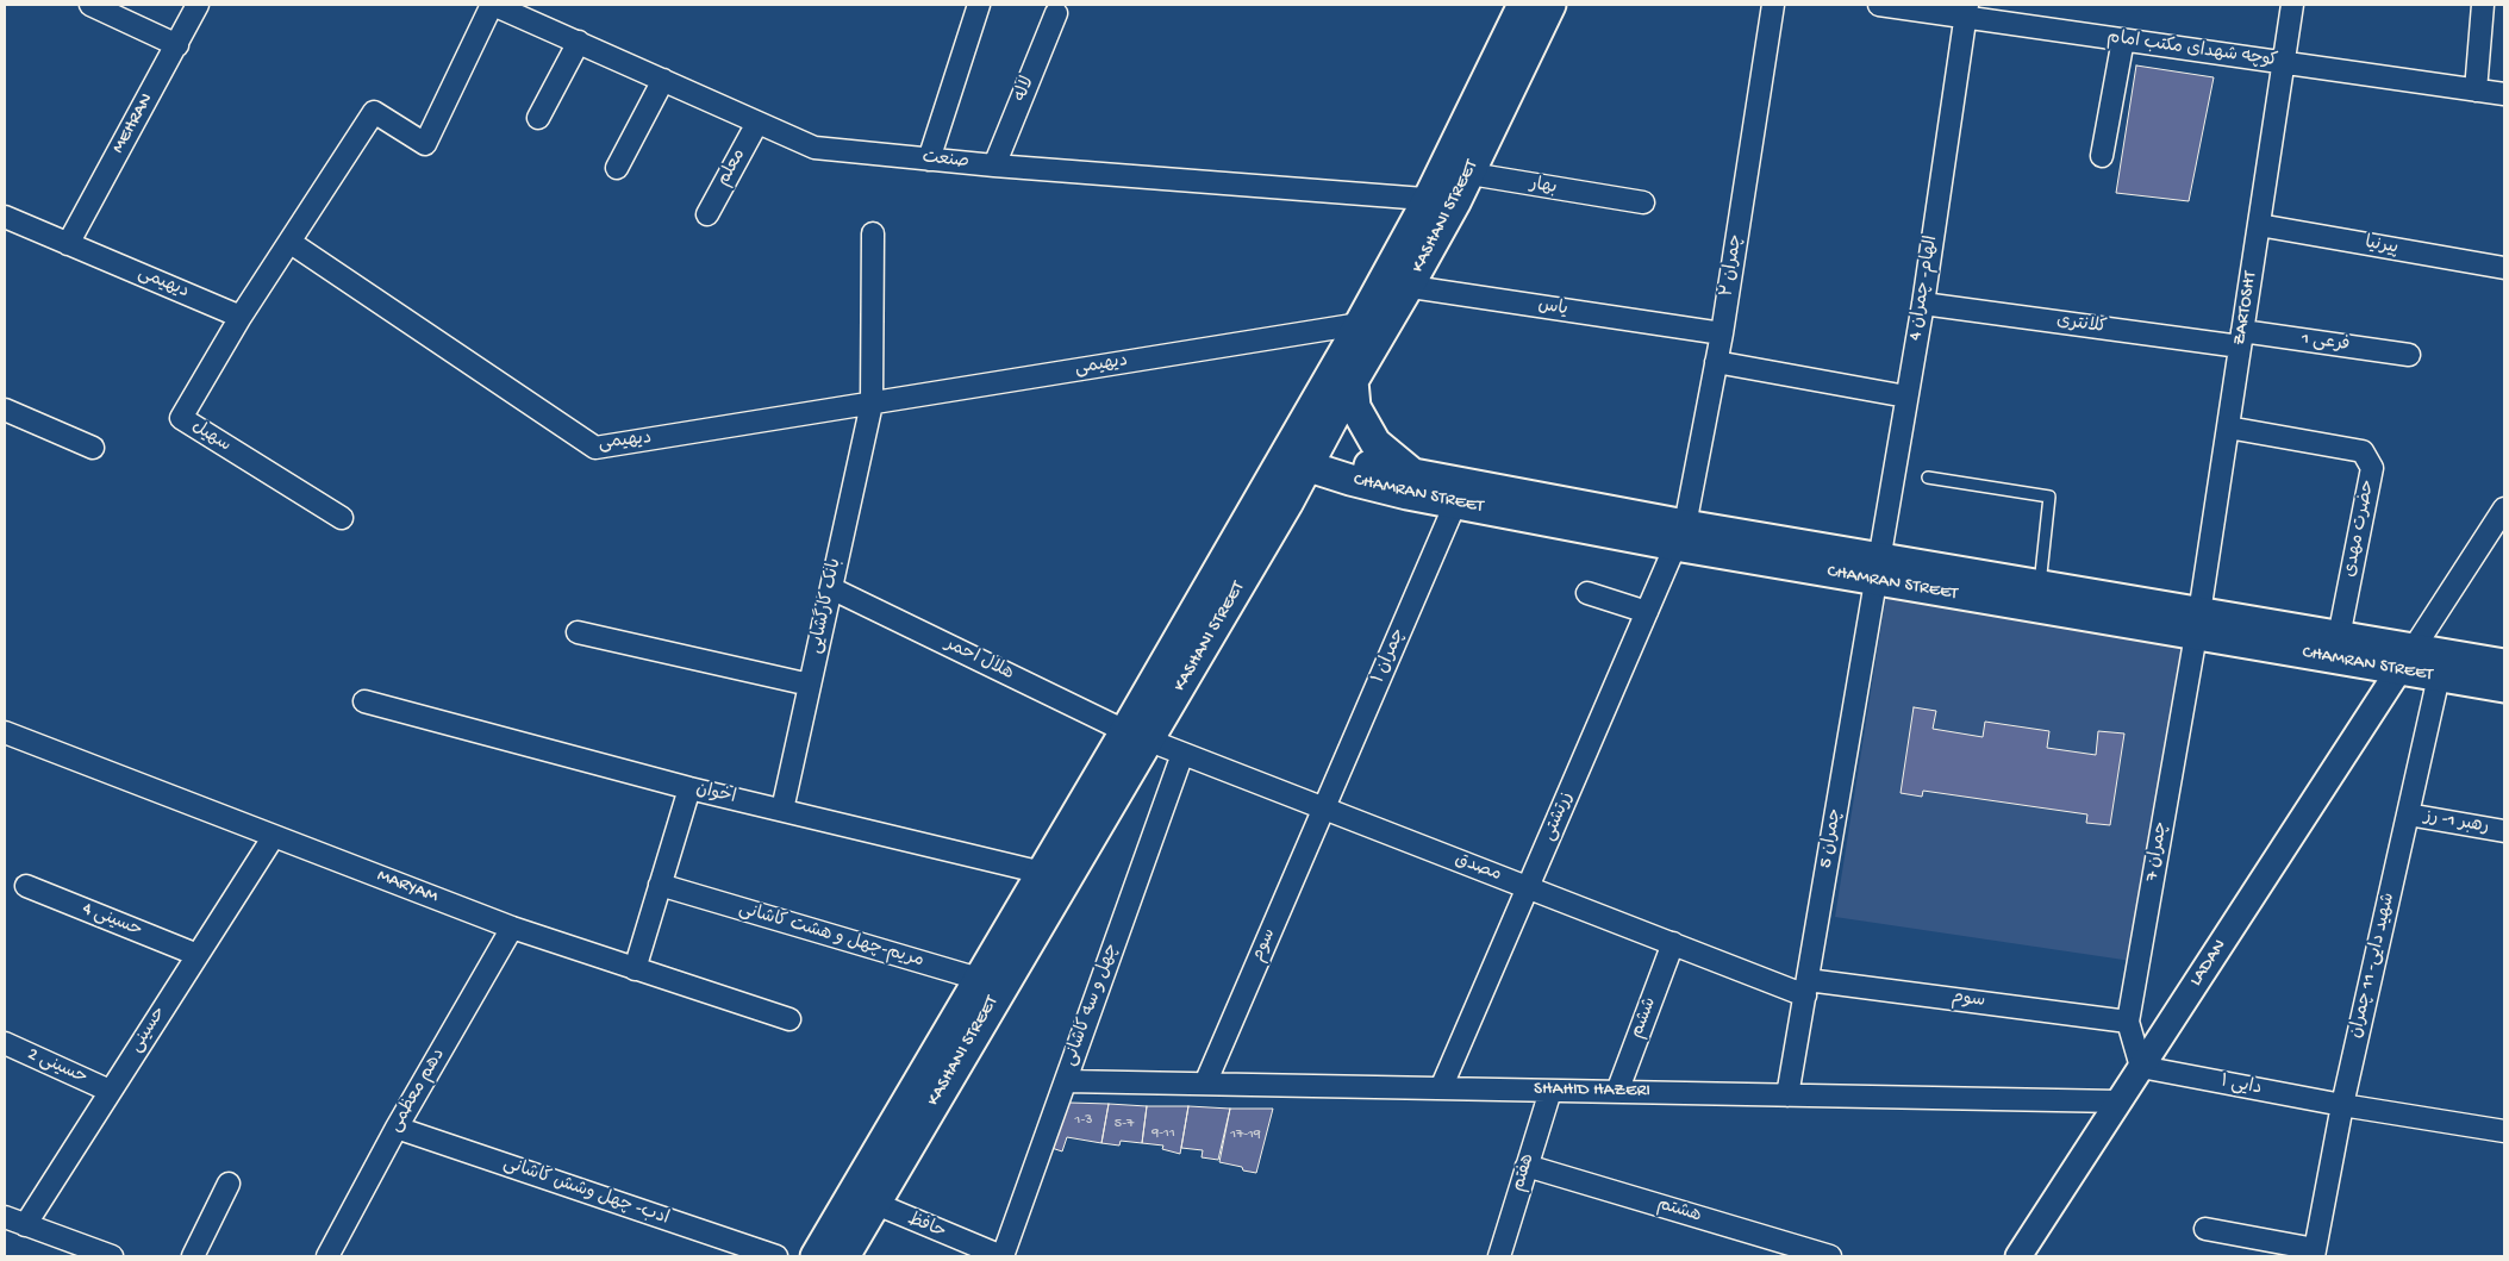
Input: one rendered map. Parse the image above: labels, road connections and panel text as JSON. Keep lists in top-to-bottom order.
{
  "streets": {
    "main road": ["KASHANI STREET", "CHAMRAN STREET"],
    "street": [
      "کوچه شهدای مکتب امام",
      "لاله",
      "MEHRAN",
      "صنعت",
      "معلم",
      "بهار",
      "پیرنیا",
      "چمران ۲",
      "دیهیمی",
      "الهام- چمران 4",
      "یاس",
      "ZARTOSHT",
      "کلانتری",
      "فرعی 1",
      "سهیل",
      "حضرت مهدی",
      "بانک کارگشایی",
      "چمران ۱",
      "هلال احمر",
      "اخوان",
      "زرتشتی",
      "رهبر 1- رز",
      "چمران 5",
      "چمران 7",
      "مصدق",
      "MARYAM",
      "حسینی 4",
      "مریم-چهل و هشت کاشانی",
      "سوم",
      "LADAN",
      "شهید دایی- 11 چمران",
      "چهل و سه کاشانی",
      "ششم",
      "حسینی",
      "حسینی 2",
      "دایی ۱",
      "دهم معظمی",
      "SHAHID HAZERI",
      "هفتم",
      "ادب- چهل وشش کاشانی",
      "هشتم",
      "حافظ"
    ]
  },
  "crossings": [
    ["کوچه شهدای مکتب امام", "الهام- چمران 4"],
    ["کوچه شهدای مکتب امام", "ZARTOSHT"],
    ["لاله", "صنعت"],
    ["MEHRAN", "دیهیمی"],
    ["صنعت", "معلم"],
    ["صنعت", "KASHANI STREET"],
    ["بهار", "KASHANI STREET"],
    ["KASHANI STREET", "دیهیمی"],
    ["KASHANI STREET", "یاس"],
    ["KASHANI STREET", "CHAMRAN STREET"],
    ["KASHANI STREET", "هلال احمر"],
    ["KASHANI STREET", "اخوان"],
    ["KASHANI STREET", "مصدق"],
    ["KASHANI STREET", "مریم-چهل و هشت کاشانی"],
    ["KASHANI STREET", "حافظ"],
    ["پیرنیا", "ZARTOSHT"],
    ["چمران ۲", "یاس"],
    ["چمران ۲", "CHAMRAN STREET"],
    ["چمران ۲", "زرتشتی"],
    ["دیهیمی", "سهیل"],
    ["دیهیمی", "بانک کارگشایی"],
    ["الهام- چمران 4", "کلانتری"],
    ["الهام- چمران 4", "CHAMRAN STREET"],
    ["الهام- چمران 4", "چمران 5"],
    ["ZARTOSHT", "کلانتری"],
    ["ZARTOSHT", "فرعی 1"],
    ["ZARTOSHT", "CHAMRAN STREET"],
    ["ZARTOSHT", "حضرت مهدی"],
    ["ZARTOSHT", "چمران 7"],
    ["کلانتری", "فرعی 1"],
    ["CHAMRAN STREET", "حضرت مهدی"],
    ["CHAMRAN STREET", "چمران ۱"],
    ["CHAMRAN STREET", "زرتشتی"],
    ["CHAMRAN STREET", "چمران 5"],
    ["CHAMRAN STREET", "چمران 7"],
    ["CHAMRAN STREET", "LADAN"],
    ["CHAMRAN STREET", "شهید دایی- 11 چمران"],
    ["بانک کارگشایی", "هلال احمر"],
    ["بانک کارگشایی", "اخوان"],
    ["چمران ۱", "مصدق"],
    ["چمران ۱", "سوم"],
    ["هلال احمر", "مصدق"],
    ["زرتشتی", "مصدق"],
    ["زرتشتی", "SHAHID HAZERI"],
    ["رهبر 1- رز", "شهید دایی- 11 چمران"],
    ["چمران 5", "مصدق"],
    ["چمران 5", "سوم"],
    ["چمران 5", "SHAHID HAZERI"],
    ["چمران 7", "سوم"],
    ["چمران 7", "LADAN"],
    ["چمران 7", "دایی ۱"],
    ["مصدق", "سوم"],
    ["مصدق", "چهل و سه کاشانی"],
    ["مصدق", "ششم"],
    ["MARYAM", "حسینی"],
    ["MARYAM", "دهم معظمی"],
    ["حسینی 4", "حسینی"],
    ["سوم", "SHAHID HAZERI"],
    ["LADAN", "دایی ۱"],
    ["LADAN", "SHAHID HAZERI"],
    ["شهید دایی- 11 چمران", "دایی ۱"],
    ["چهل و سه کاشانی", "SHAHID HAZERI"],
    ["چهل و سه کاشانی", "حافظ"],
    ["ششم", "SHAHID HAZERI"],
    ["حسینی", "حسینی 2"],
    ["دهم معظمی", "ادب- چهل وشش کاشانی"],
    ["SHAHID HAZERI", "هفتم"],
    ["هفتم", "هشتم"]
  ],
  "house_numbers": [
    "1-3",
    "5-7",
    "9-11",
    "17-19"
  ]
}
